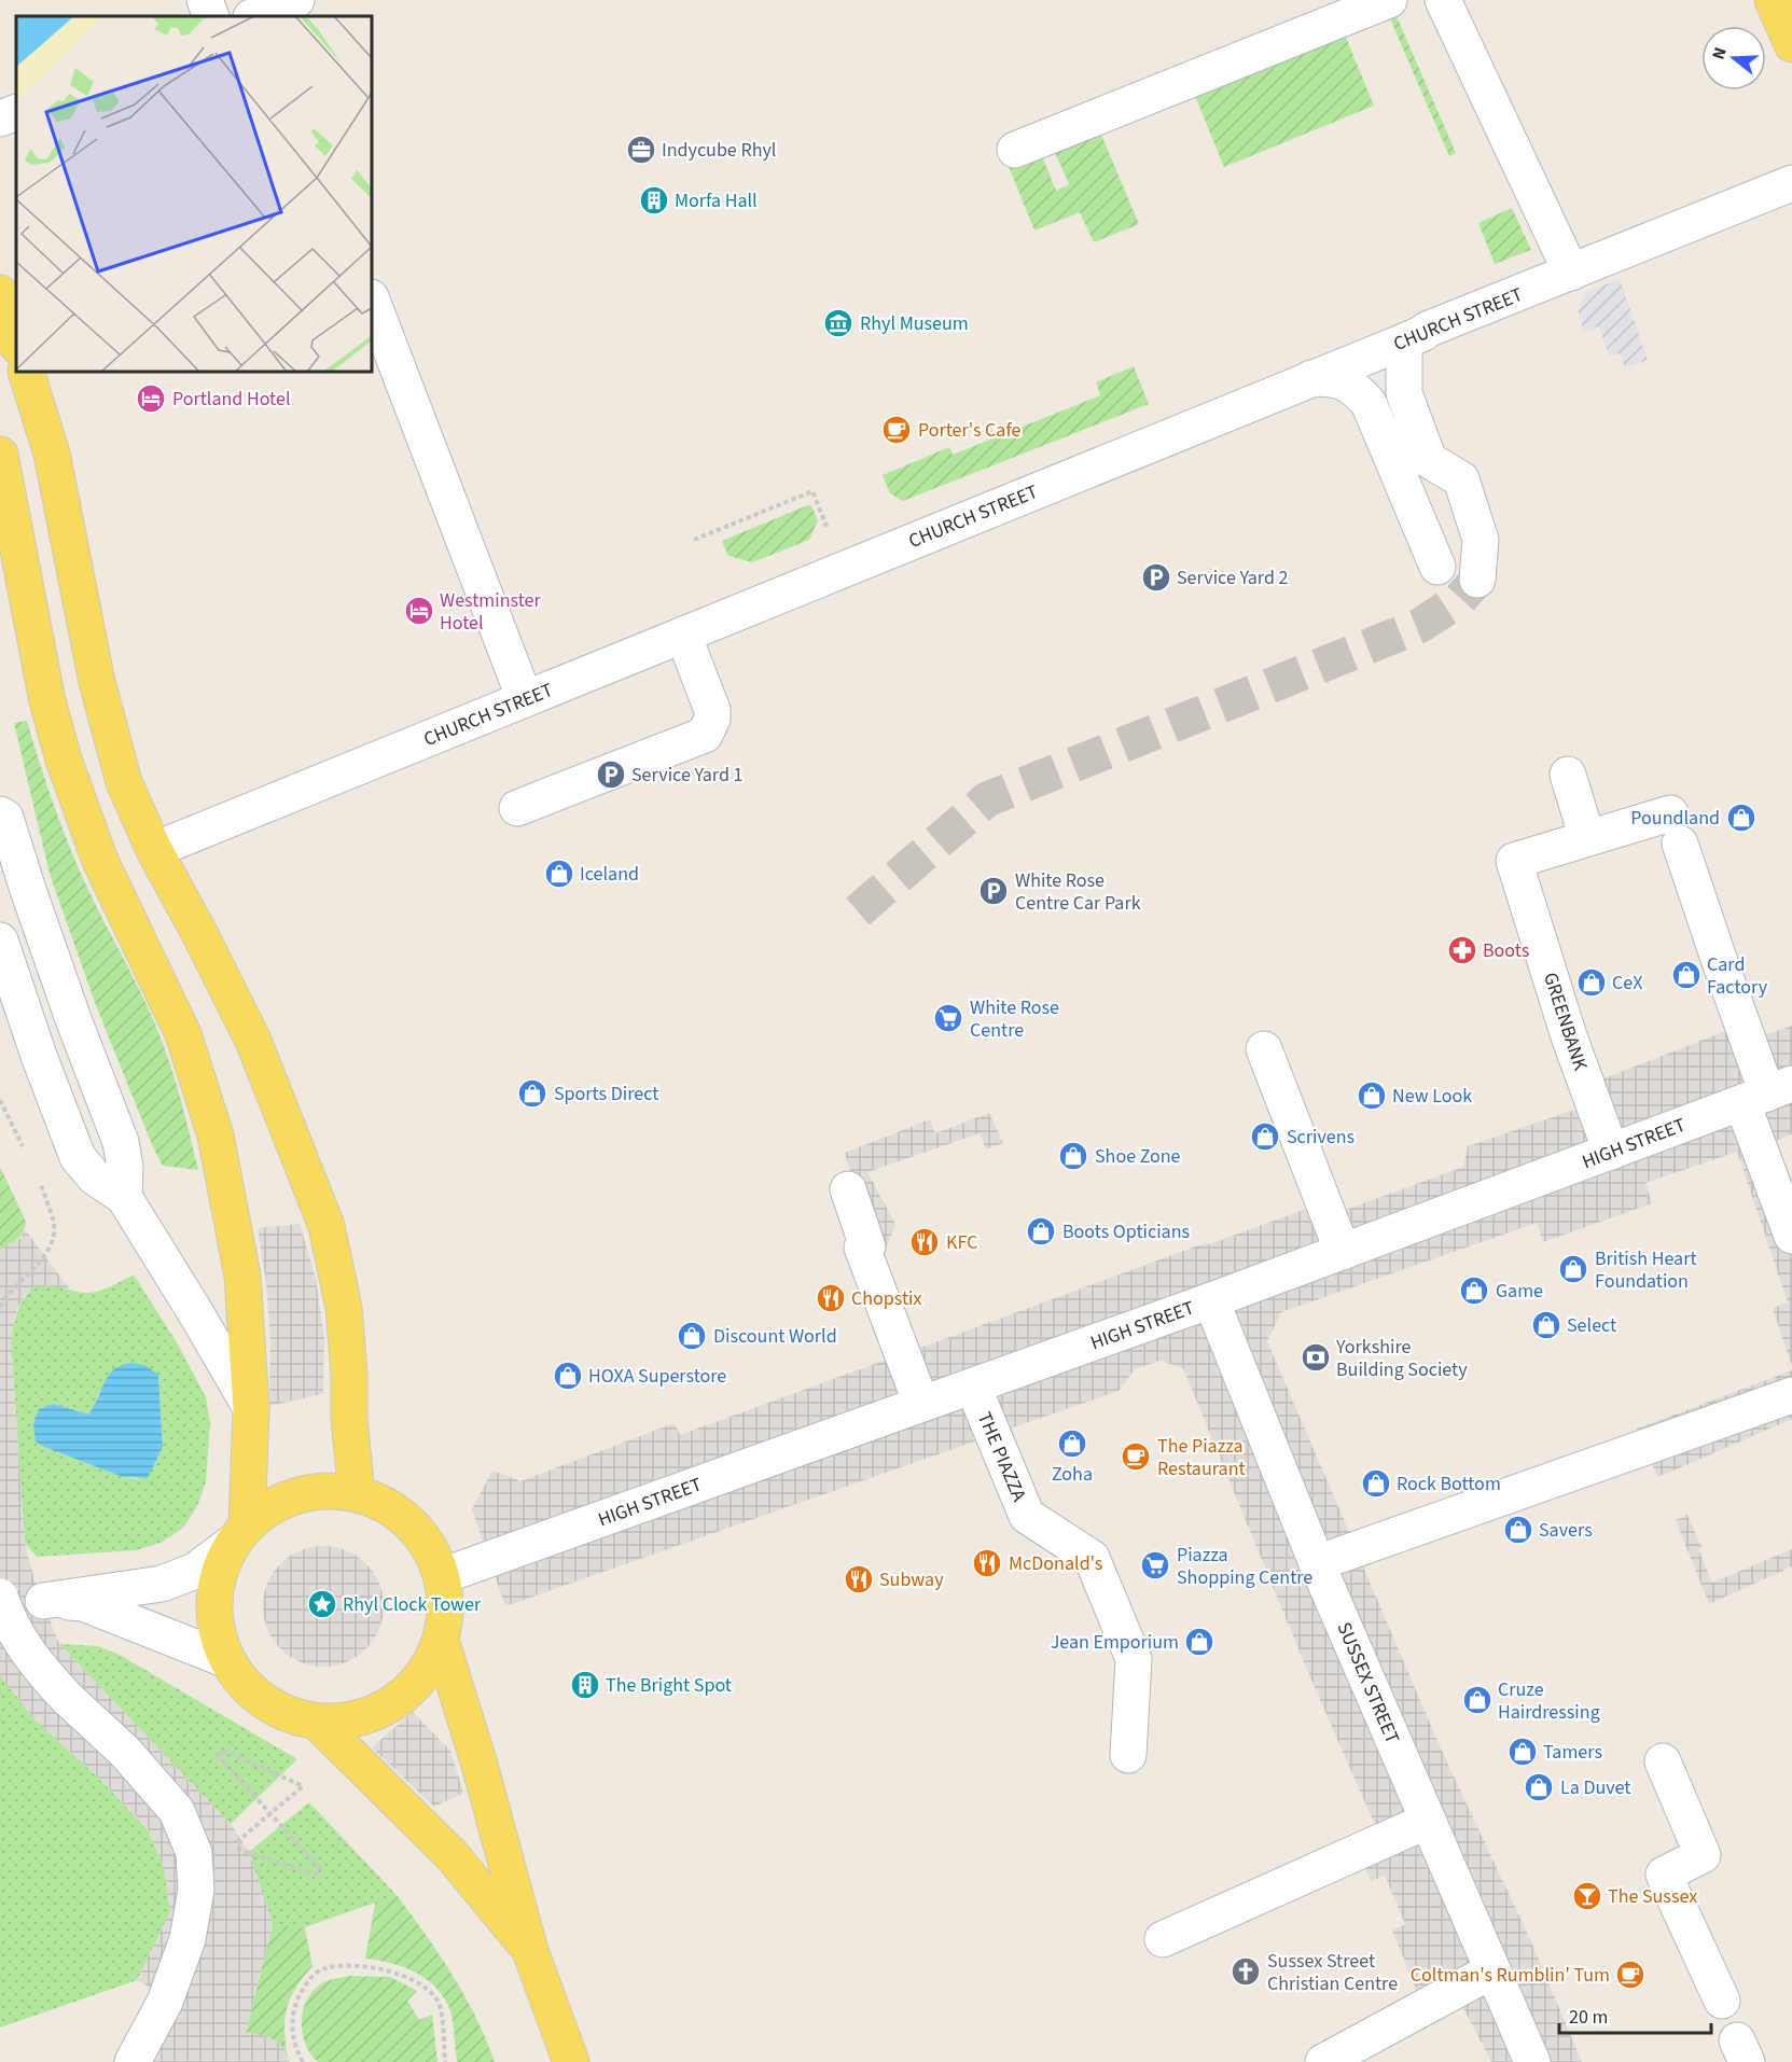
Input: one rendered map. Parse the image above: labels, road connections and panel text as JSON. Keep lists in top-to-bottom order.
{
  "streets": {
    "street": [
      "CHURCH STREET",
      "GREENBANK",
      "HIGH STREET",
      "THE PIAZZA",
      "SUSSEX STREET"
    ]
  },
  "crossings": [
    ["GREENBANK", "HIGH STREET"],
    ["HIGH STREET", "THE PIAZZA"],
    ["HIGH STREET", "SUSSEX STREET"]
  ],
  "places": {
    "office": ["Indycube Rhyl"],
    "building": ["Morfa Hall", "The Bright Spot"],
    "museum": ["Rhyl Museum"],
    "hotel": ["Portland Hotel", "Westminster Hotel"],
    "cafe": ["Porter's Cafe", "The Piazza Restaurant", "Coltman's Rumblin' Tum"],
    "parking": ["Service Yard 2", "Service Yard 1", "White Rose Centre Car Park"],
    "shop": [
      "Poundland",
      "Iceland",
      "Card Factory",
      "CeX",
      "Sports Direct",
      "New Look",
      "Scrivens",
      "Shoe Zone",
      "Boots Opticians",
      "British Heart Foundation",
      "Game",
      "Select",
      "Discount World",
      "HOXA Superstore",
      "Zoha",
      "Rock Bottom",
      "Savers",
      "Jean Emporium",
      "Cruze Hairdressing",
      "Tamers",
      "La Duvet"
    ],
    "pharmacy": ["Boots"],
    "supermarket": ["White Rose Centre", "Piazza Shopping Centre"],
    "restaurant": [
      "KFC",
      "Chopstix",
      "McDonald's",
      "Subway"
    ],
    "bank": ["Yorkshire Building Society"],
    "place": ["Rhyl Clock Tower"],
    "bar": ["The Sussex"],
    "church": ["Sussex Street Christian Centre"]
  },
  "scale_bar": "20 m",
  "north": "left"
}
